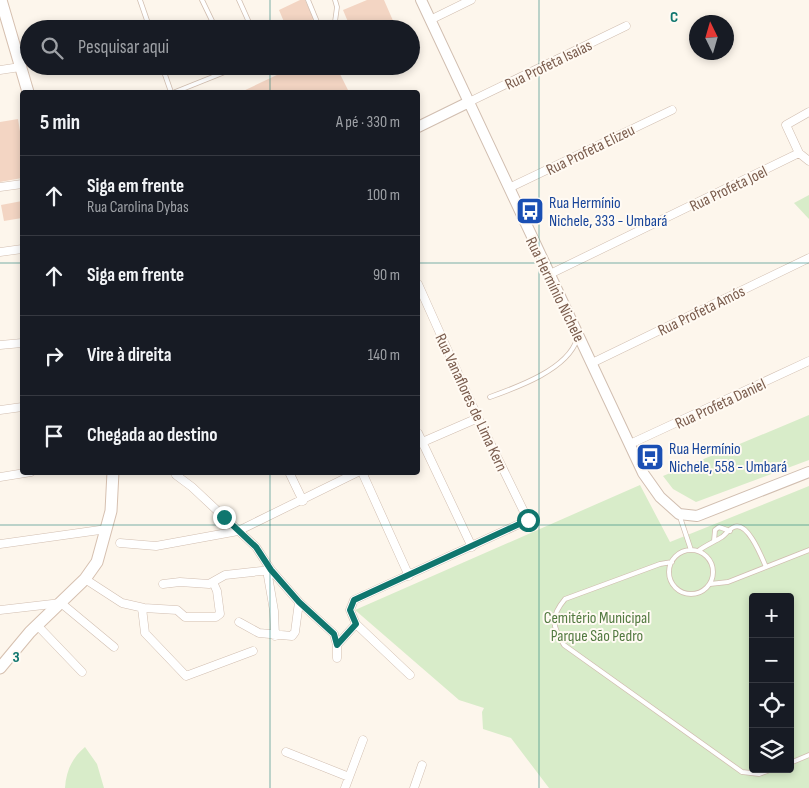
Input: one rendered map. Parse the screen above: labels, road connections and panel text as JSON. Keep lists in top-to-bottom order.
{
  "streets": {
    "street": [
      "Rua Profeta Isaías",
      "Rua Profeta Elizeu",
      "Rua Profeta Joel",
      "Rua Hermínio Nichele",
      "Rua Profeta Amós",
      "Rua Vanaflores de Lima Kern",
      "Rua Profeta Daniel"
    ]
  },
  "crossings": [
    ["Rua Profeta Isaías", "Rua Hermínio Nichele"],
    ["Rua Profeta Elizeu", "Rua Hermínio Nichele"],
    ["Rua Profeta Joel", "Rua Hermínio Nichele"],
    ["Rua Hermínio Nichele", "Rua Profeta Amós"],
    ["Rua Hermínio Nichele", "Rua Profeta Daniel"]
  ],
  "parks": ["Cemitério Municipal Parque São Pedro"],
  "places": {
    "bus stop": ["Rua Hermínio Nichele, 333 - Umbará", "Rua Hermínio Nichele, 558 - Umbará"]
  },
  "north": "top",
  "page": {
    "search": "Pesquisar aqui",
    "heading": ["5 min", "A pé · 330 m"],
    "list": [
      ["Siga em frente", "Rua Carolina Dybas", "100 m"],
      ["Siga em frente", "90 m"],
      ["Vire à direita", "140 m"],
      "Chegada ao destino"
    ],
    "map_buttons": ["+", "−"]
  },
  "grid": {
    "columns": ["C"],
    "rows": ["3"]
  }
}
